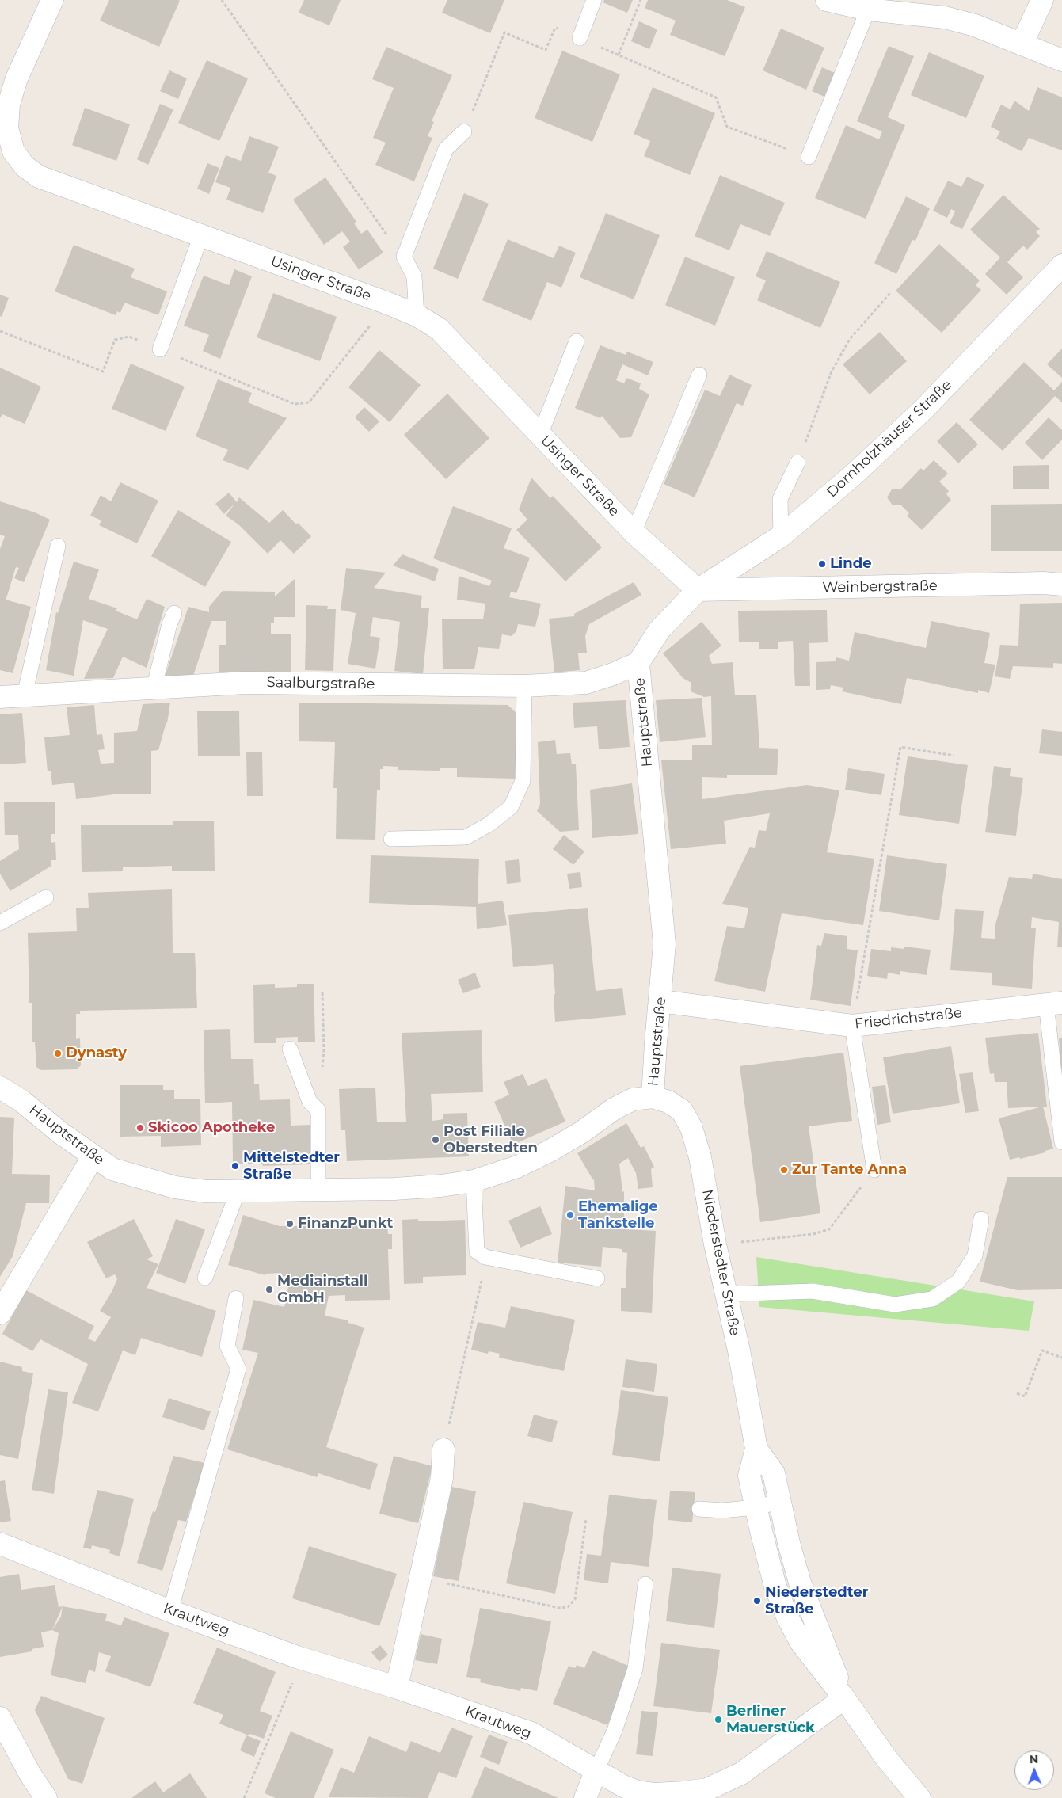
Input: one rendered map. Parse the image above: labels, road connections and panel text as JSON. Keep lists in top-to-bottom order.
{
  "streets": {
    "street": [
      "Usinger Straße",
      "Dornholzhäuser Straße",
      "Weinbergstraße",
      "Saalburgstraße",
      "Hauptstraße",
      "Friedrichstraße",
      "Niederstedter Straße",
      "Krautweg"
    ]
  },
  "crossings": [
    ["Usinger Straße", "Dornholzhäuser Straße"],
    ["Usinger Straße", "Weinbergstraße"],
    ["Usinger Straße", "Hauptstraße"],
    ["Dornholzhäuser Straße", "Weinbergstraße"],
    ["Dornholzhäuser Straße", "Hauptstraße"],
    ["Weinbergstraße", "Hauptstraße"],
    ["Saalburgstraße", "Hauptstraße"],
    ["Hauptstraße", "Friedrichstraße"],
    ["Hauptstraße", "Niederstedter Straße"],
    ["Niederstedter Straße", "Krautweg"]
  ],
  "places": [
    "Linde",
    "Dynasty",
    "Skicoo Apotheke",
    "Post Filiale Oberstedten",
    "Mittelstedter Straße",
    "Zur Tante Anna",
    "Ehemalige Tankstelle",
    "FinanzPunkt",
    "Mediainstall GmbH",
    "Niederstedter Straße",
    "Berliner Mauerstück"
  ],
  "north": "top"
}
